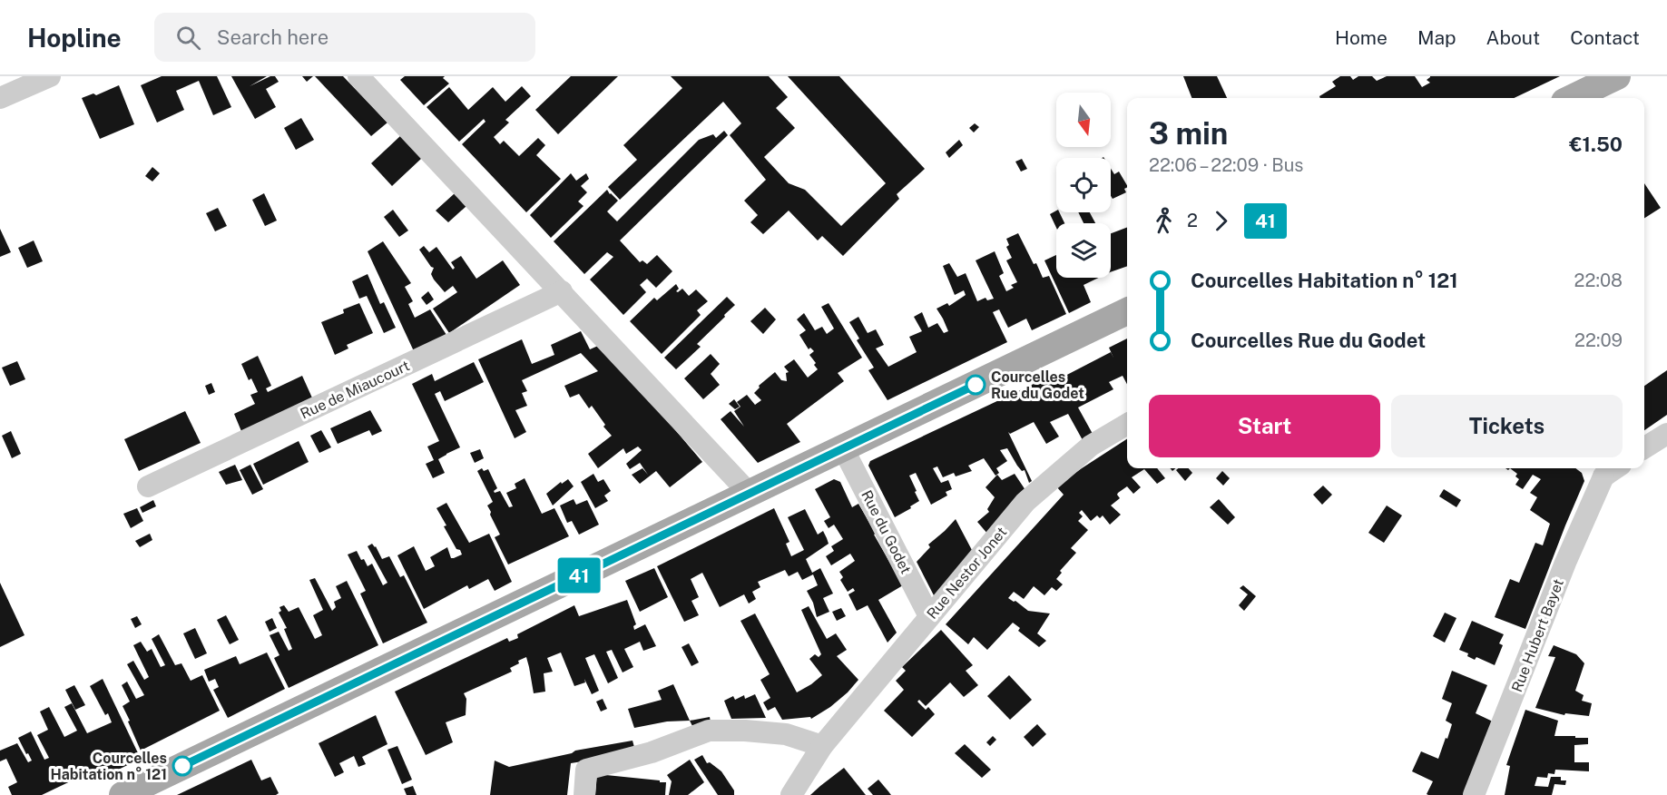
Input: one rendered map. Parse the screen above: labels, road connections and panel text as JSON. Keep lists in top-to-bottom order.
{
  "streets": {
    "street": [
      "Rue de Miaucourt",
      "Rue du Godet",
      "Rue Nestor Jonet",
      "Rue Hubert Bayet"
    ]
  },
  "crossings": [
    ["Rue du Godet", "Rue Nestor Jonet"]
  ],
  "places": ["Courcelles Rue du Godet", "Courcelles Habitation n° 121"],
  "lines": ["bus line 41"],
  "north": "bottom",
  "page": {
    "header": "Hopline",
    "search": "Search here",
    "nav": [
      "Home",
      "Map",
      "About",
      "Contact"
    ],
    "on_map": "41",
    "heading": ["3 min", "22:06 – 22:09 · Bus", "€1.50"],
    "legs": ["2", "41"],
    "list": [
      {
        "name": "Courcelles Habitation n° 121",
        "value": "22:08"
      },
      {
        "name": "Courcelles Rue du Godet",
        "value": "22:09"
      }
    ],
    "buttons": ["Start", "Tickets"]
  }
}
